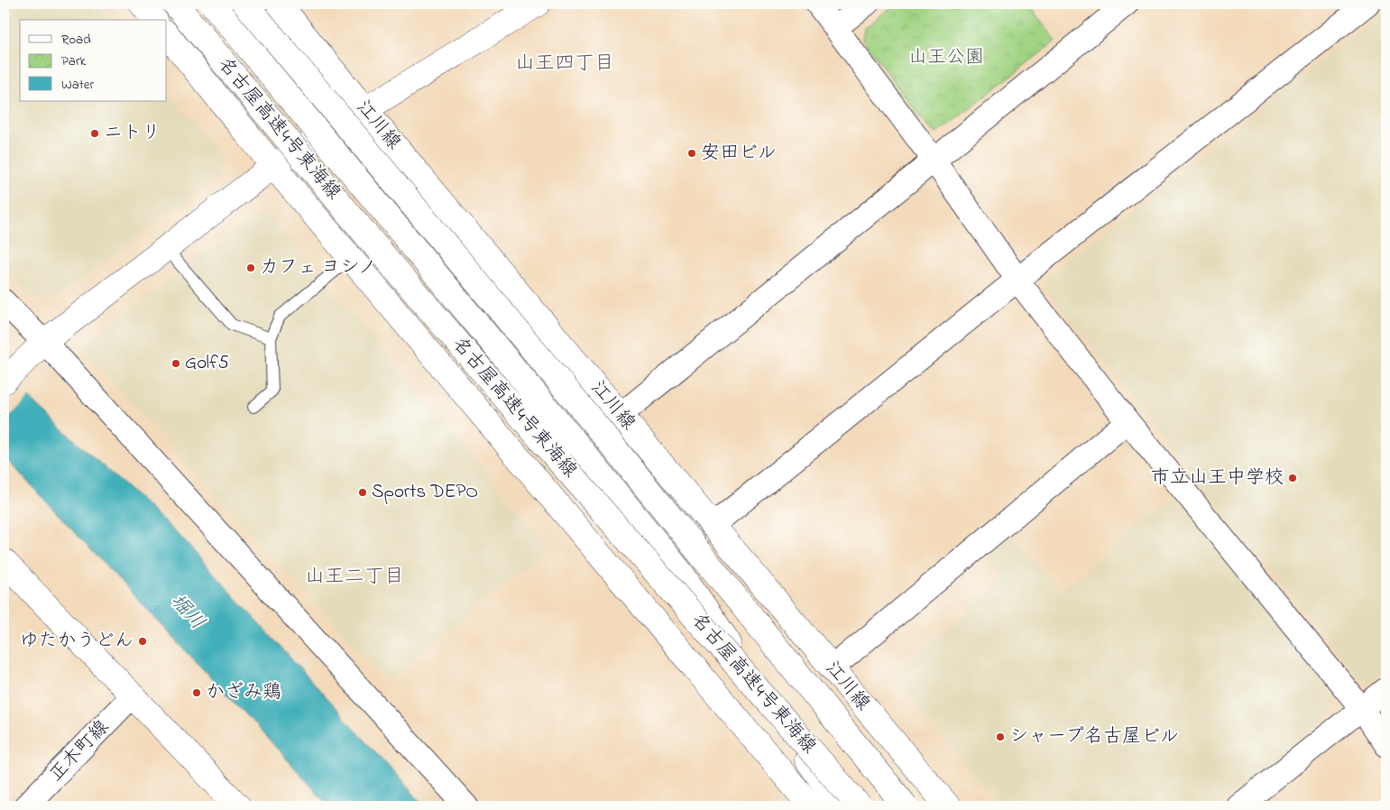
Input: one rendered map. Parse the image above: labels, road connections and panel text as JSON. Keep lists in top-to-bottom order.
{
  "streets": {
    "main road": ["江川線", "名古屋高速4号東海線"],
    "street": ["正木町線"]
  },
  "districts": ["山王四丁目", "山王二丁目"],
  "water": ["堀川"],
  "parks": ["山王公園"],
  "places": [
    "ニトリ",
    "安田ビル",
    "カフェ ヨシノ",
    "Golf5",
    "市立山王中学校",
    "Sports DEPO",
    "ゆたかうどん",
    "かざみ鶏",
    "シャープ名古屋ビル"
  ],
  "legend": ["Road", "Park", "Water"]
}
